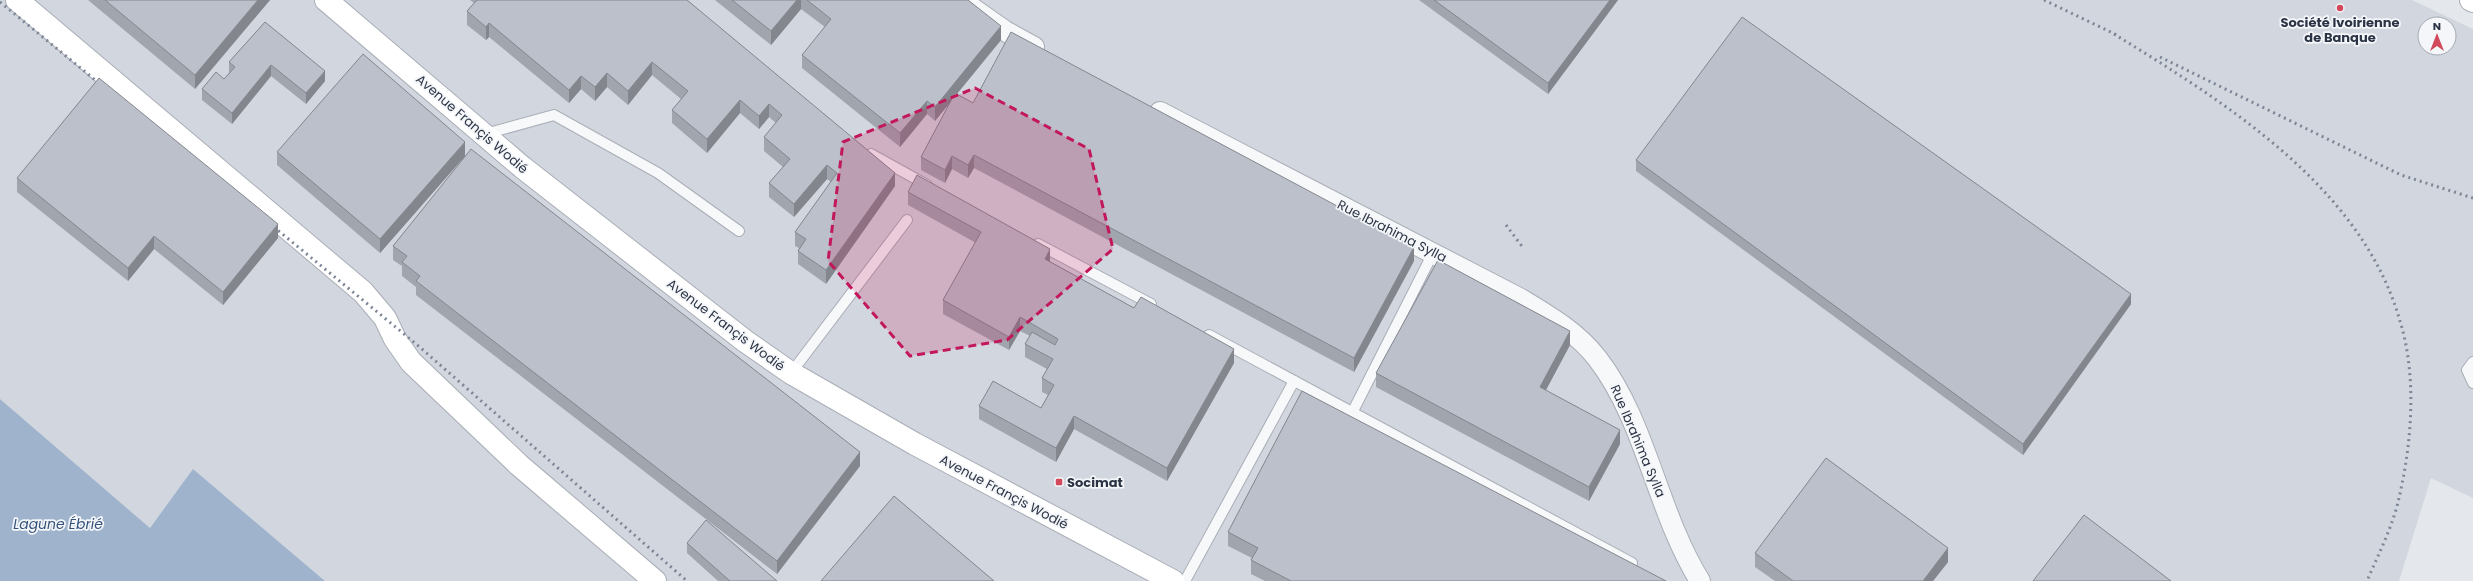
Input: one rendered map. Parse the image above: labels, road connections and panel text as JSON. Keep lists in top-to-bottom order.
{
  "streets": {
    "main road": ["Avenue Françis Wodié"],
    "street": ["Rue Ibrahima Sylla"]
  },
  "water": ["Lagune Ébrié"],
  "places": {
    "other": ["Société Ivoirienne de Banque"],
    "transit": ["Socimat"]
  },
  "north": "top"
}
